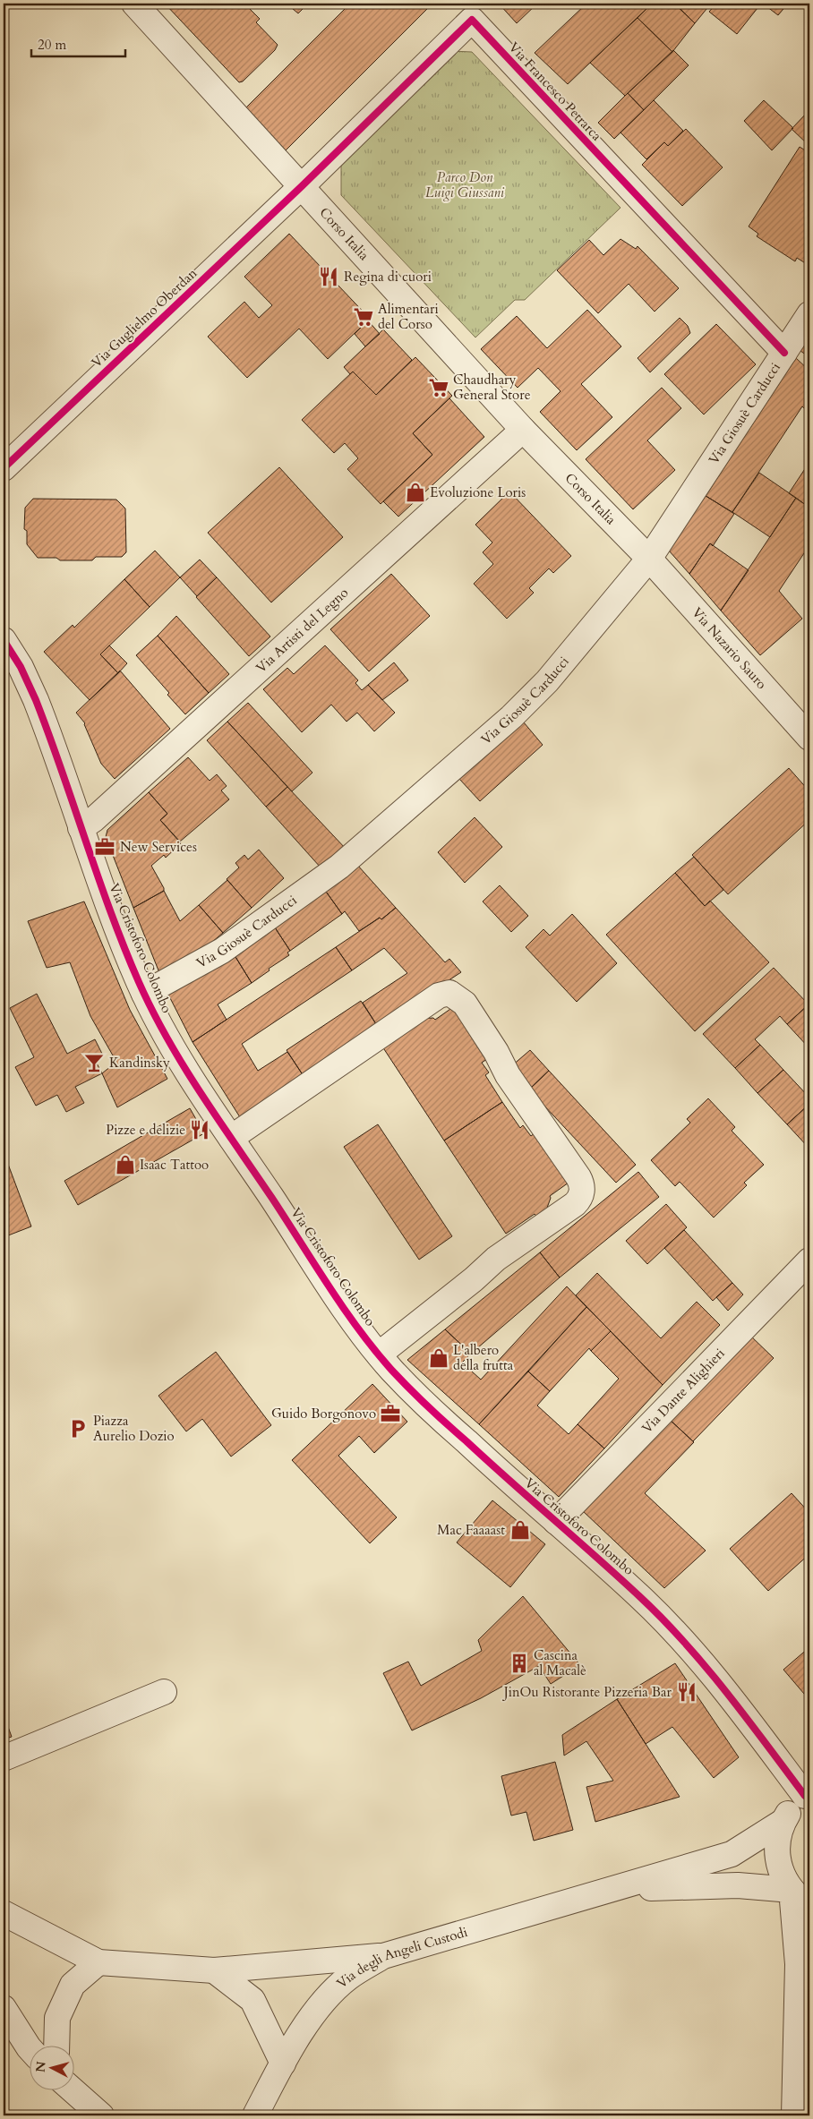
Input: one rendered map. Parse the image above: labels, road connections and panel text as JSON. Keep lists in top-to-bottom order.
{
  "streets": {
    "street": [
      "Via Francesco Petrarca",
      "Corso Italia",
      "Via Guglielmo Oberdan",
      "Via Giosuè Carducci",
      "Via Artisti del Legno",
      "Via Nazario Sauro",
      "Via Cristoforo Colombo",
      "Via Dante Alighieri",
      "Via degli Angeli Custodi"
    ]
  },
  "crossings": [
    ["Via Francesco Petrarca", "Corso Italia"],
    ["Via Francesco Petrarca", "Via Guglielmo Oberdan"],
    ["Via Francesco Petrarca", "Via Giosuè Carducci"],
    ["Corso Italia", "Via Guglielmo Oberdan"],
    ["Corso Italia", "Via Giosuè Carducci"],
    ["Corso Italia", "Via Artisti del Legno"],
    ["Corso Italia", "Via Nazario Sauro"],
    ["Via Giosuè Carducci", "Via Nazario Sauro"],
    ["Via Giosuè Carducci", "Via Cristoforo Colombo"],
    ["Via Artisti del Legno", "Via Cristoforo Colombo"],
    ["Via Cristoforo Colombo", "Via Dante Alighieri"]
  ],
  "parks": ["Parco Don Luigi Giussani"],
  "places": {
    "restaurant": ["Regina di cuori", "Pizze e delizie", "JinOu Ristorante Pizzeria Bar"],
    "supermarket": ["Alimentari del Corso", "Chaudhary General Store"],
    "shop": [
      "Evoluzione Loris",
      "Isaac Tattoo",
      "L'albero della frutta",
      "Mac Faaaast"
    ],
    "office": ["New Services", "Guido Borgonovo"],
    "bar": ["Kandinsky"],
    "parking": ["Piazza Aurelio Dozio"],
    "building": ["Cascina al Macalè"]
  },
  "scale_bar": "20 m",
  "north": "left"
}
